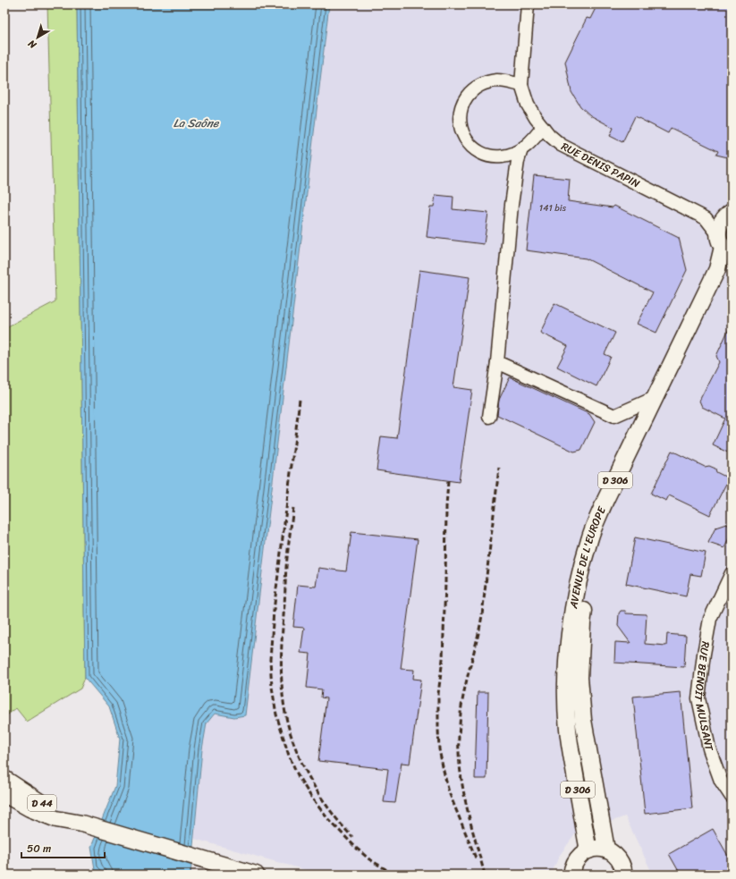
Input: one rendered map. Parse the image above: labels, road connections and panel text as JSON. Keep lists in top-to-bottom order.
{
  "streets": {
    "main road": ["D 306", "AVENUE DE L'EUROPE", "D 44"],
    "street": ["RUE DENIS PAPIN", "RUE BENOÎT MULSANT"]
  },
  "crossings": [
    ["RUE DENIS PAPIN", "AVENUE DE L'EUROPE"]
  ],
  "water": ["La Saône"],
  "house_numbers": ["141 bis"],
  "scale_bar": "50 m",
  "north": "bottom left"
}
